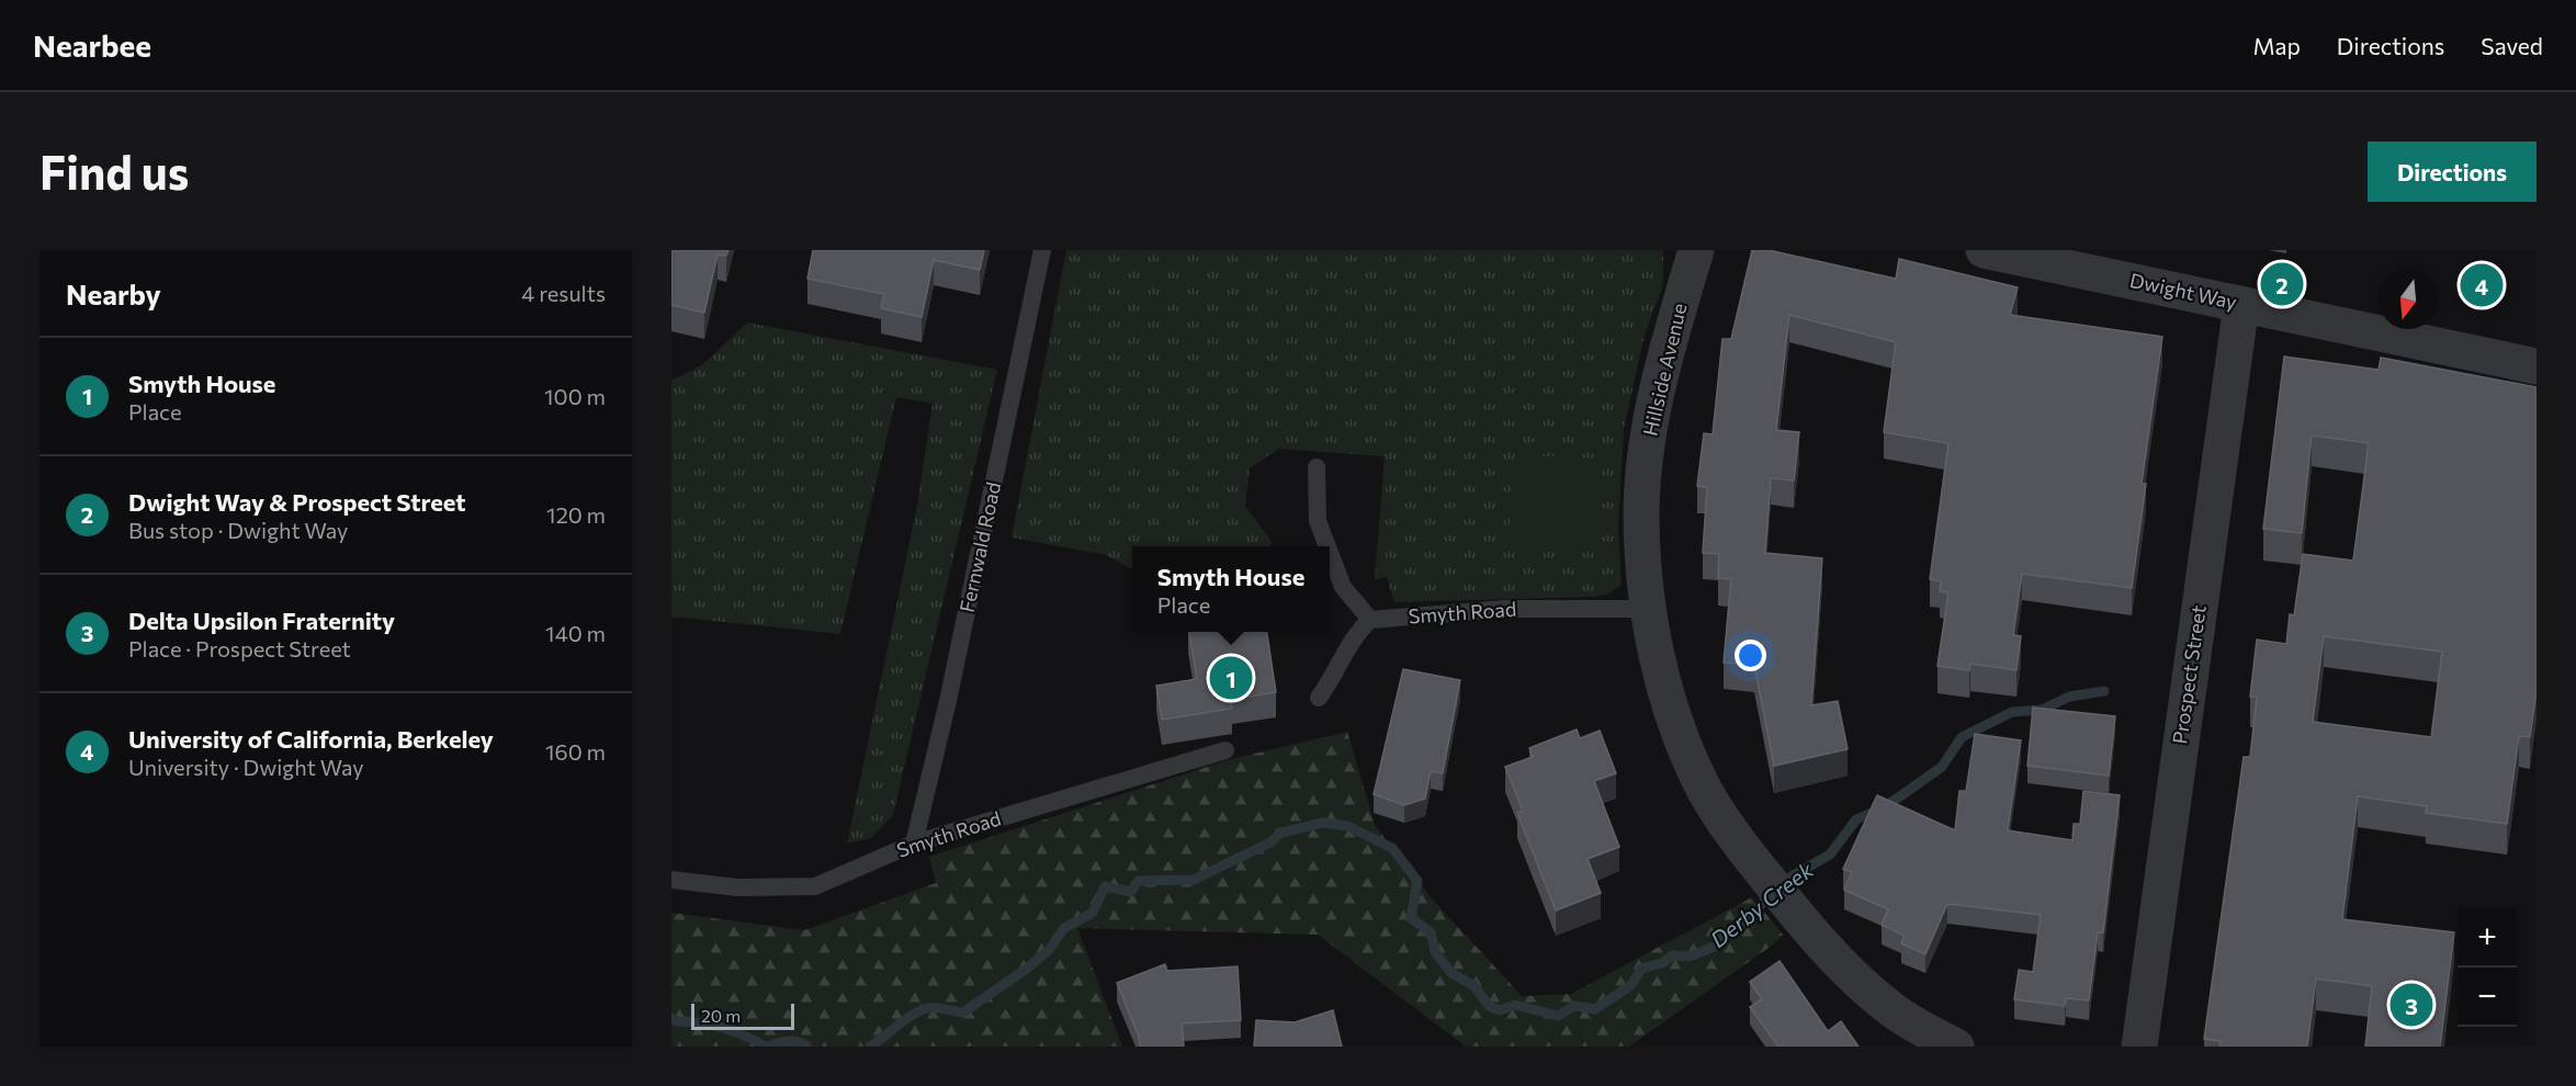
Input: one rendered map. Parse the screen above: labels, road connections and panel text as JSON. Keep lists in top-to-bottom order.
{
  "streets": {
    "street": ["Dwight Way", "Hillside Avenue", "Prospect Street"],
    "lane": ["Fernwald Road", "Smyth Road"]
  },
  "crossings": [
    ["Dwight Way", "Prospect Street"],
    ["Hillside Avenue", "Smyth Road"],
    ["Fernwald Road", "Smyth Road"]
  ],
  "water": ["Derby Creek"],
  "scale_bar": "20 m",
  "north": "bottom",
  "page": {
    "header": "Nearbee",
    "nav": ["Map", "Directions", "Saved"],
    "buttons": "Directions",
    "title": "Find us",
    "heading": ["Nearby", "4 results"],
    "pins": [
      "2",
      "4",
      "1",
      "3"
    ],
    "list": [
      {
        "mark": "1",
        "name": "Smyth House",
        "note": "Place",
        "value": "100 m"
      },
      {
        "mark": "2",
        "name": "Dwight Way & Prospect Street",
        "note": "Bus stop · Dwight Way",
        "value": "120 m"
      },
      {
        "mark": "3",
        "name": "Delta Upsilon Fraternity",
        "note": "Place · Prospect Street",
        "value": "140 m"
      },
      {
        "mark": "4",
        "name": "University of California, Berkeley",
        "note": "University · Dwight Way",
        "value": "160 m"
      }
    ],
    "popup": ["Smyth House", "Place"],
    "map_buttons": ["+", "−"],
    "scale": "20 m"
  }
}
